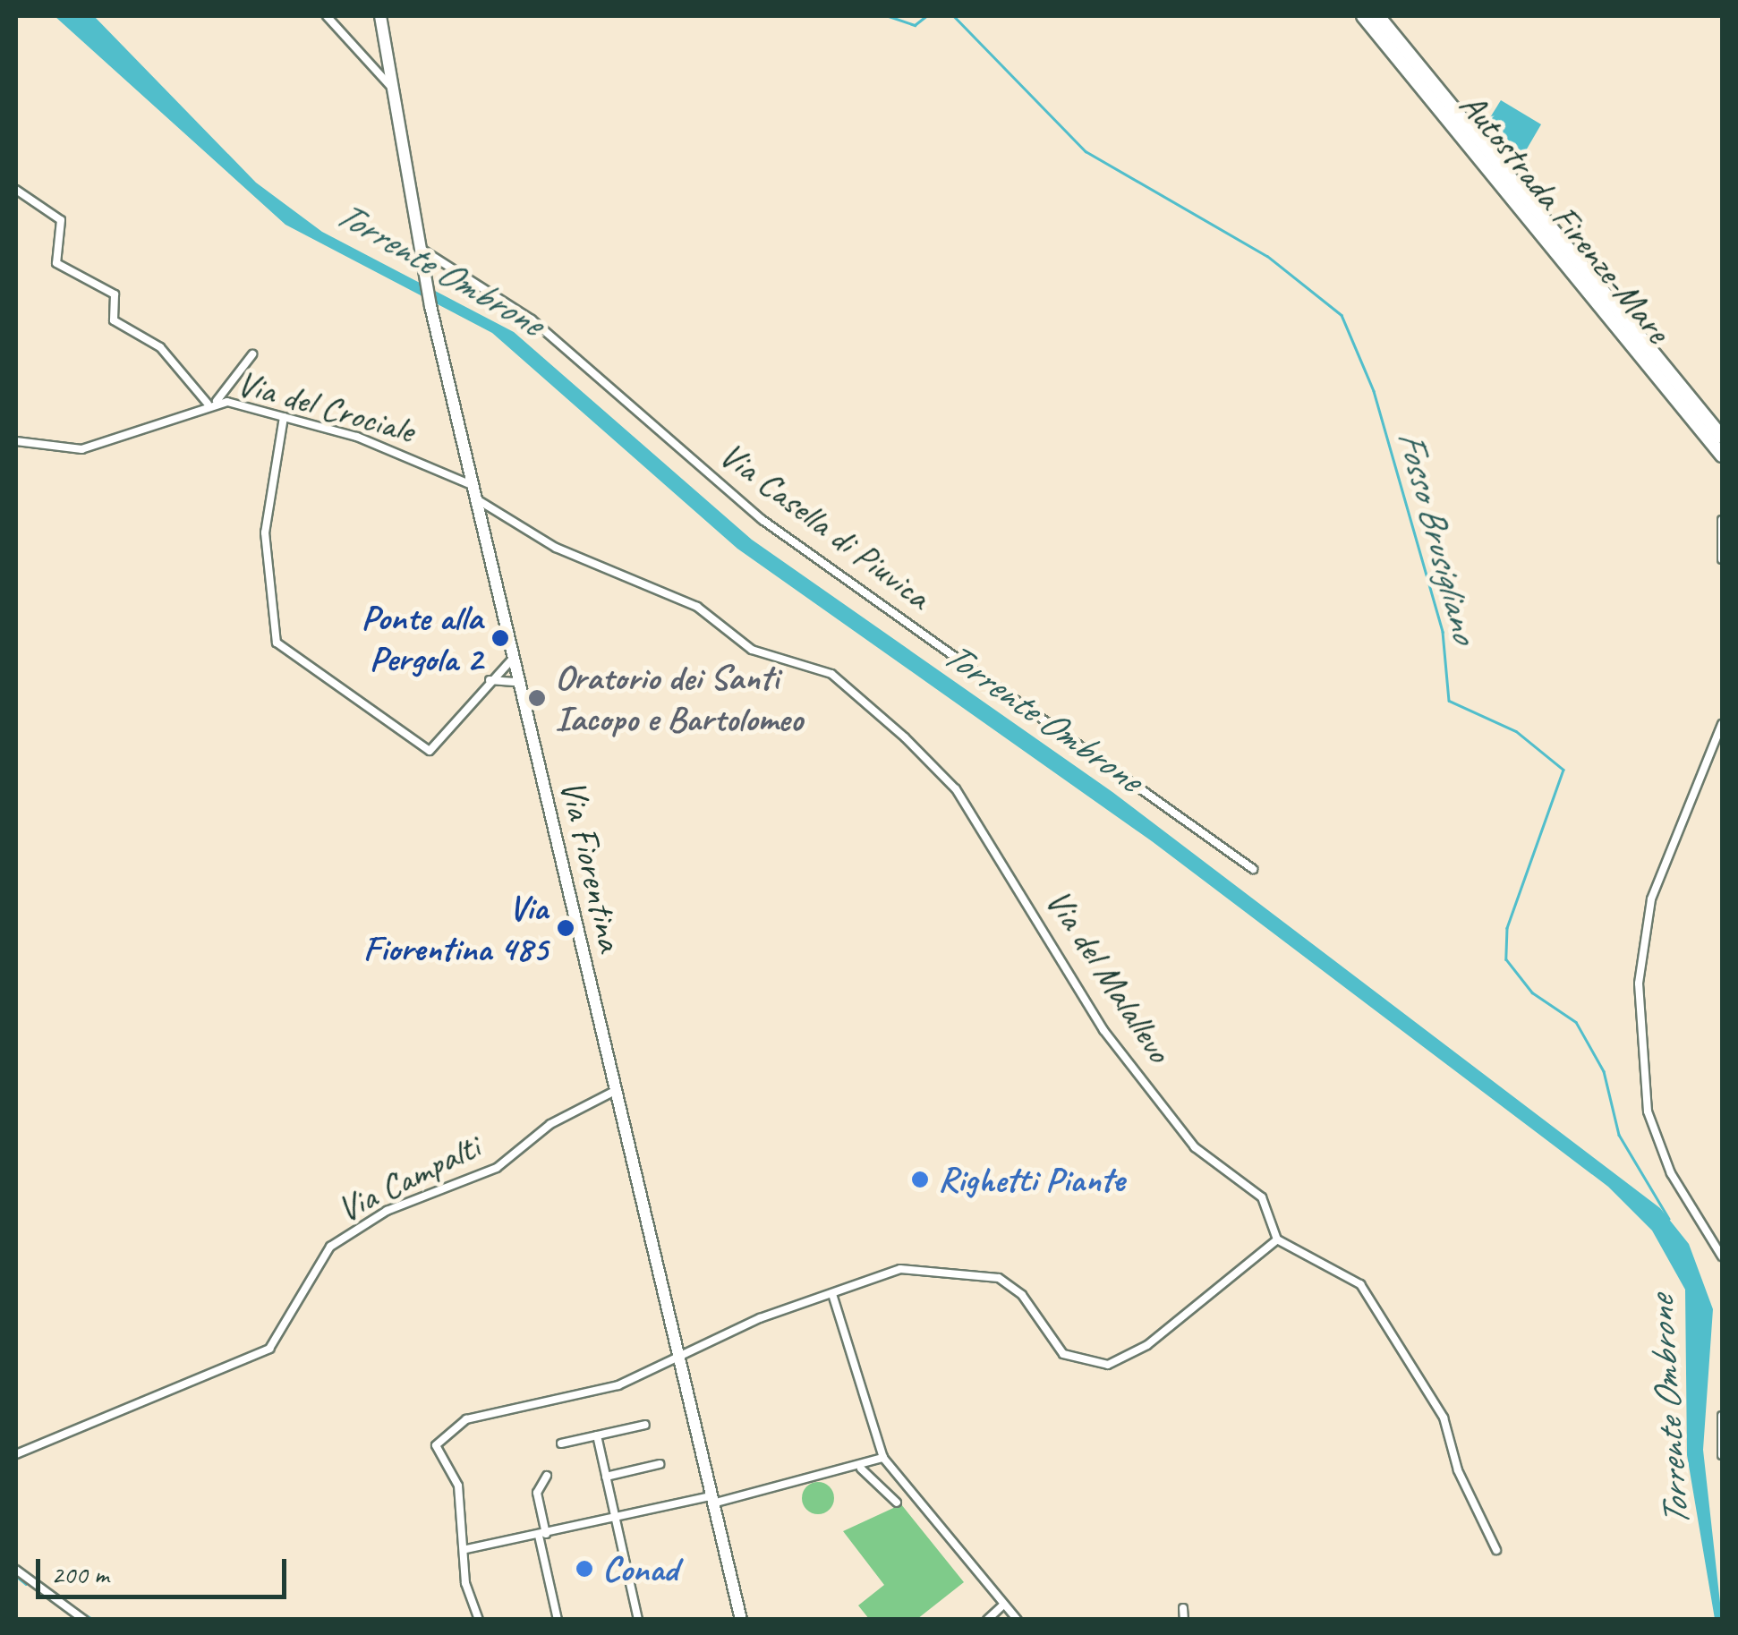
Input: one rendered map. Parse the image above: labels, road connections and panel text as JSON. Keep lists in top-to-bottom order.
{
  "streets": {
    "highway": ["Autostrada Firenze-Mare"],
    "main road": ["Via Fiorentina"],
    "street": [
      "Via del Crociale",
      "Via Casella di Piuvica",
      "Via del Malallevo",
      "Via Campalti"
    ]
  },
  "crossings": [
    ["Via del Crociale", "Via Fiorentina"],
    ["Via Casella di Piuvica", "Via Fiorentina"],
    ["Via Fiorentina", "Via del Malallevo"],
    ["Via Fiorentina", "Via Campalti"]
  ],
  "water": ["Torrente Ombrone", "Fosso Brusigliano"],
  "places": [
    "Ponte alla Pergola 2",
    "Oratorio dei Santi Iacopo e Bartolomeo",
    "Via Fiorentina 485",
    "Righetti Piante",
    "Conad"
  ],
  "scale_bar": "200 m"
}
